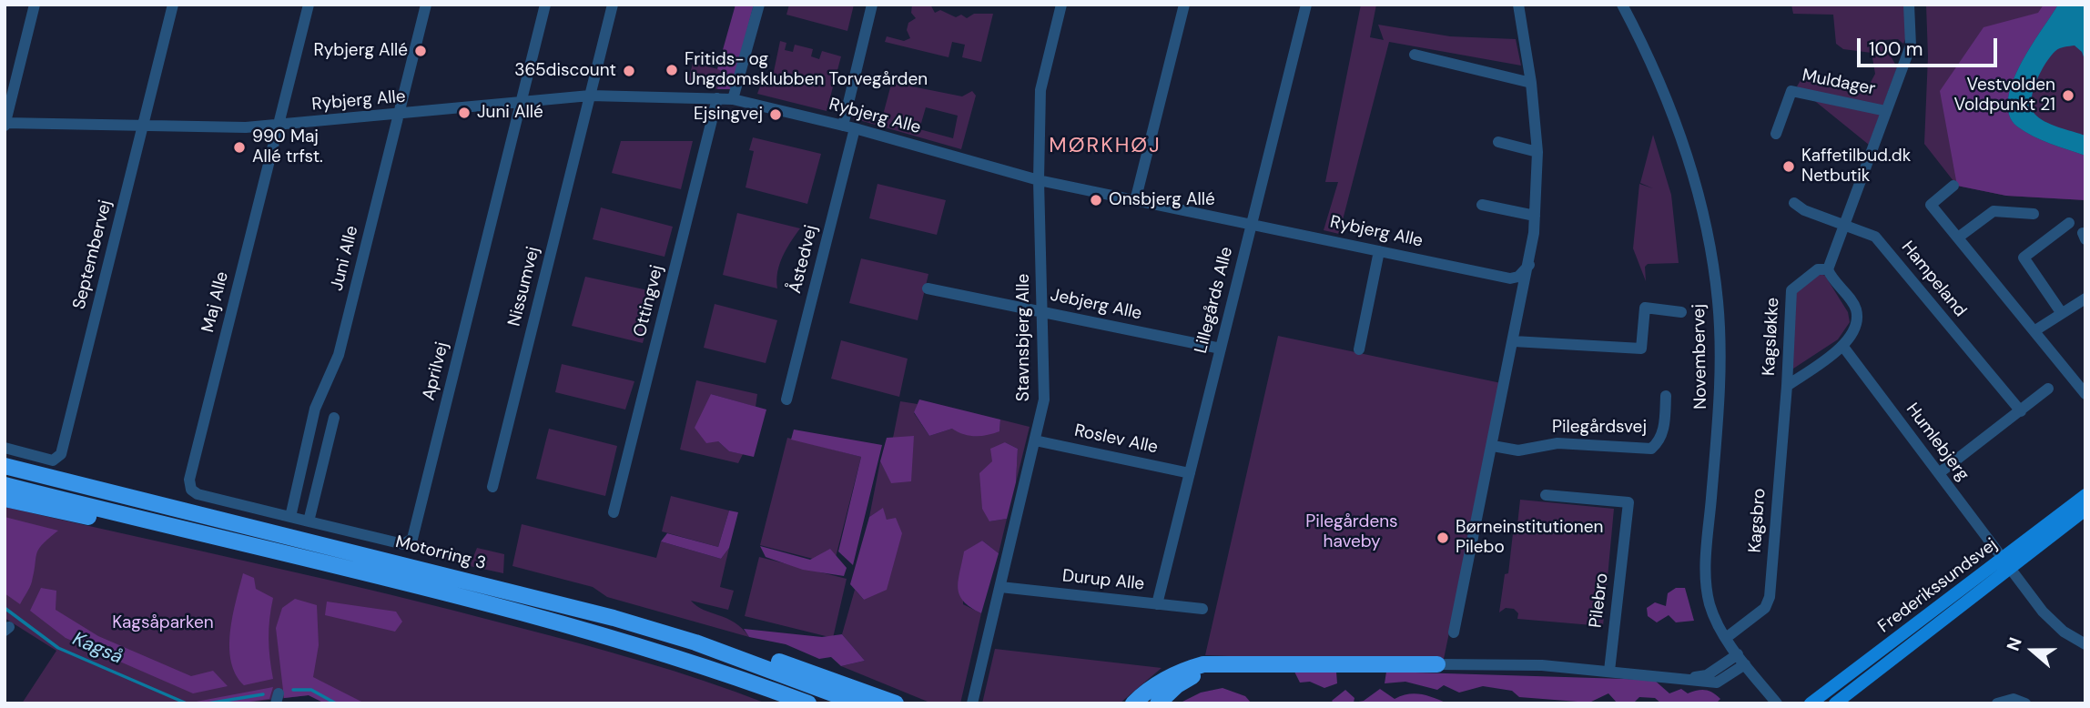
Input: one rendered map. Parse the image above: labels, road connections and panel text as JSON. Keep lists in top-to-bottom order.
{
  "streets": {
    "highway": ["Motorring 3"],
    "main road": ["Frederikssundsvej"],
    "street": [
      "Muldager",
      "Rybjerg Alle",
      "Septembervej",
      "Juni Alle",
      "Åstedvej",
      "Hampeland",
      "Nissumvej",
      "Lillegårds Alle",
      "Ottingvej",
      "Maj Alle",
      "Jebjerg Alle",
      "Kagsløkke",
      "Stavnsbjerg Alle",
      "Novembervej",
      "Aprilvej",
      "Pilegårdsvej",
      "Roslev Alle",
      "Humlebjerg",
      "Kagsbro",
      "Durup Alle",
      "Pilebro"
    ]
  },
  "crossings": [
    ["Muldager", "Hampeland"],
    ["Rybjerg Alle", "Septembervej"],
    ["Rybjerg Alle", "Juni Alle"],
    ["Rybjerg Alle", "Åstedvej"],
    ["Rybjerg Alle", "Nissumvej"],
    ["Rybjerg Alle", "Lillegårds Alle"],
    ["Rybjerg Alle", "Ottingvej"],
    ["Rybjerg Alle", "Maj Alle"],
    ["Rybjerg Alle", "Stavnsbjerg Alle"],
    ["Rybjerg Alle", "Aprilvej"],
    ["Juni Alle", "Maj Alle"],
    ["Lillegårds Alle", "Jebjerg Alle"],
    ["Lillegårds Alle", "Roslev Alle"],
    ["Lillegårds Alle", "Durup Alle"],
    ["Maj Alle", "Aprilvej"],
    ["Jebjerg Alle", "Stavnsbjerg Alle"],
    ["Kagsløkke", "Humlebjerg"],
    ["Kagsløkke", "Kagsbro"],
    ["Stavnsbjerg Alle", "Roslev Alle"],
    ["Stavnsbjerg Alle", "Durup Alle"],
    ["Novembervej", "Kagsbro"],
    ["Humlebjerg", "Frederikssundsvej"]
  ],
  "districts": ["MØRKHØJ"],
  "water": ["Kagså"],
  "parks": ["Pilegårdens haveby", "Kagsåparken"],
  "places": [
    "Rybjerg Allé",
    "Fritids- og Ungdomsklubben Torvegården",
    "365discount",
    "Vestvolden Voldpunkt 21",
    "Juni Allé",
    "Ejsingvej",
    "990 Maj Allé trfst.",
    "Kaffetilbud.dk Netbutik",
    "Onsbjerg Allé",
    "Børneinstitutionen Pilebo"
  ],
  "scale_bar": "100 m",
  "north": "left"
}
